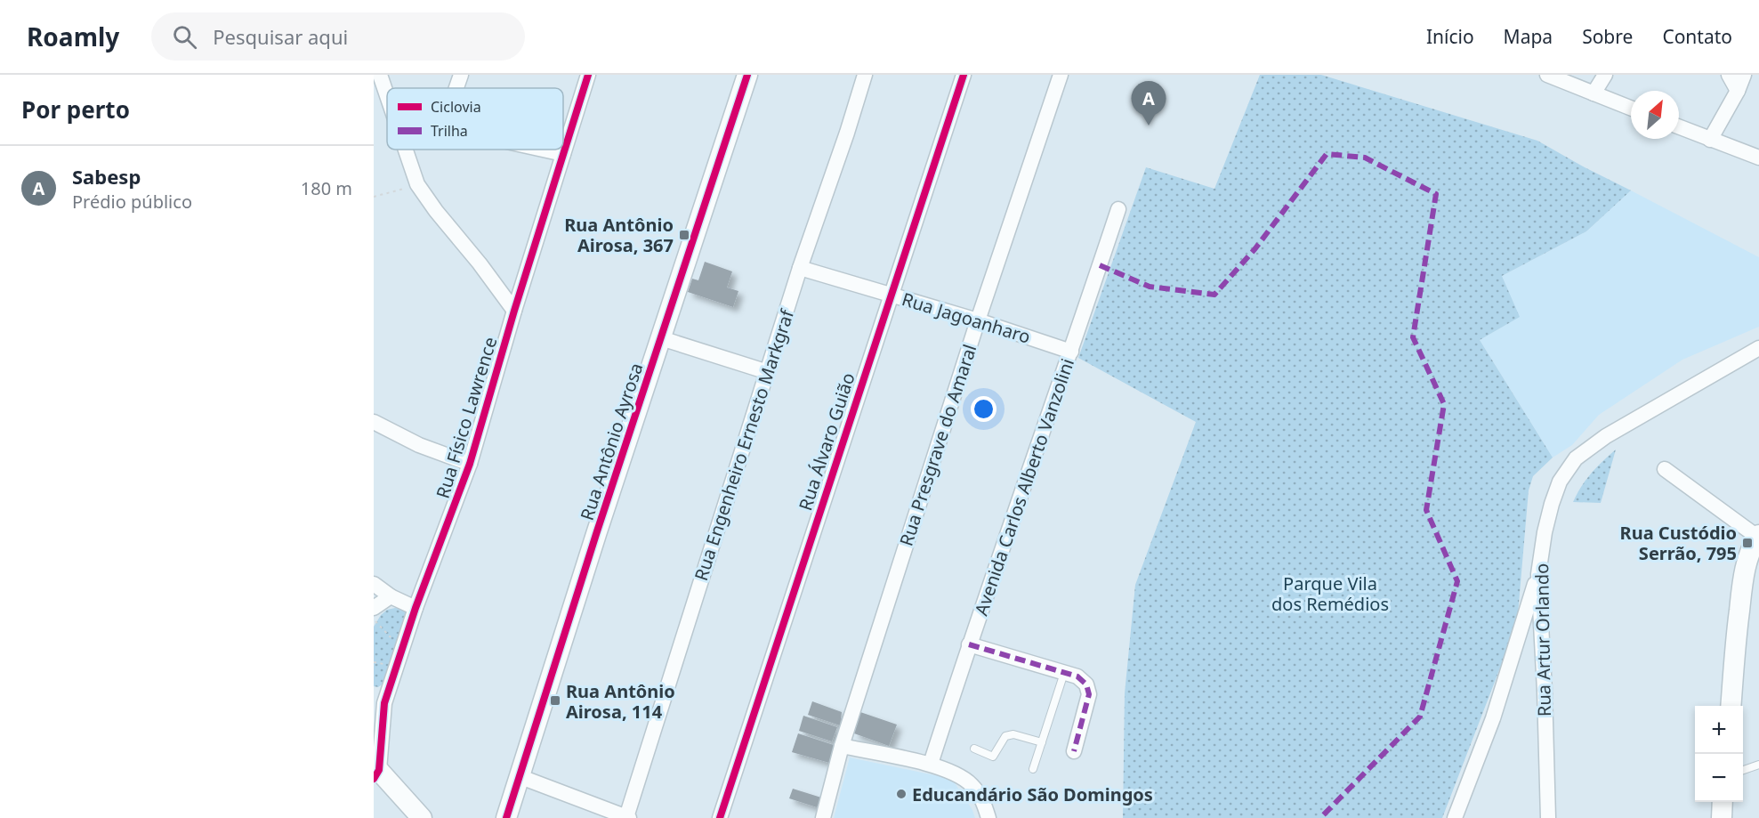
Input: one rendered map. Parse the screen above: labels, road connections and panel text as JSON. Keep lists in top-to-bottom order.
{
  "streets": {
    "street": [
      "Rua Jagoanharo",
      "Rua Físico Lawrence",
      "Rua Antônio Ayrosa",
      "Rua Álvaro Guião",
      "Rua Engenheiro Ernesto Markgraf",
      "Rua Presgrave do Amaral",
      "Avenida Carlos Alberto Vanzolini",
      "Rua Artur Orlando"
    ]
  },
  "crossings": [
    ["Rua Jagoanharo", "Rua Álvaro Guião"],
    ["Rua Jagoanharo", "Rua Engenheiro Ernesto Markgraf"],
    ["Rua Jagoanharo", "Rua Presgrave do Amaral"],
    ["Rua Jagoanharo", "Avenida Carlos Alberto Vanzolini"]
  ],
  "parks": ["Parque Vila dos Remédios"],
  "places": {
    "transit": ["Rua Antônio Airosa, 367", "Rua Custódio Serrão, 795", "Rua Antônio Airosa, 114"],
    "other": ["Educandário São Domingos"]
  },
  "legend": ["Ciclovia", "Trilha"],
  "north": "top right",
  "page": {
    "header": "Roamly",
    "search": "Pesquisar aqui",
    "nav": [
      "Início",
      "Mapa",
      "Sobre",
      "Contato"
    ],
    "heading": "Por perto",
    "pins": "A",
    "list": [
      {
        "mark": "A",
        "name": "Sabesp",
        "note": "Prédio público",
        "value": "180 m"
      }
    ],
    "map_buttons": ["+", "−"]
  }
}
